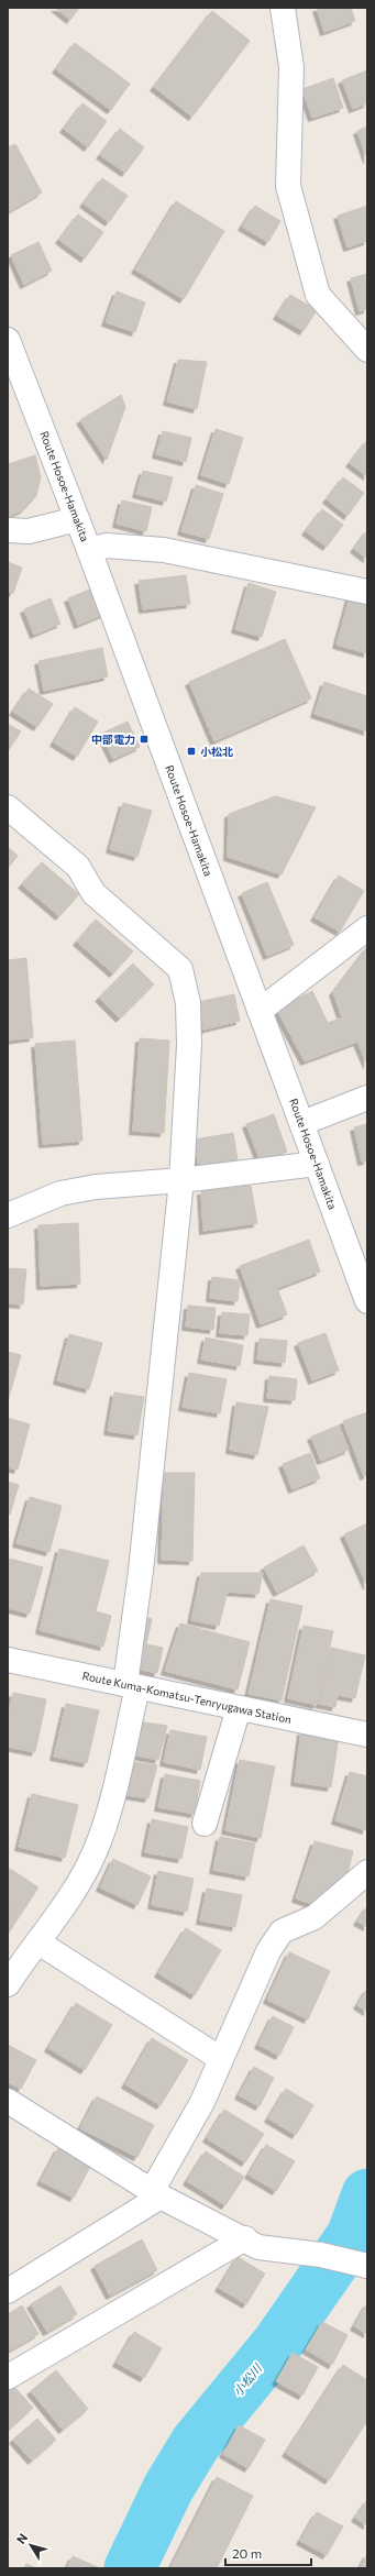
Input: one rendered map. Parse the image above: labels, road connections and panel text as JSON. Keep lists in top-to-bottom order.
{
  "streets": {
    "street": ["Route Hosoe-Hamakita", "Route Kuma-Komatsu-Tenryugawa Station"]
  },
  "water": ["小松川"],
  "places": {
    "transit": ["中部電力", "小松北"]
  },
  "scale_bar": "20 m",
  "north": "top left"
}
